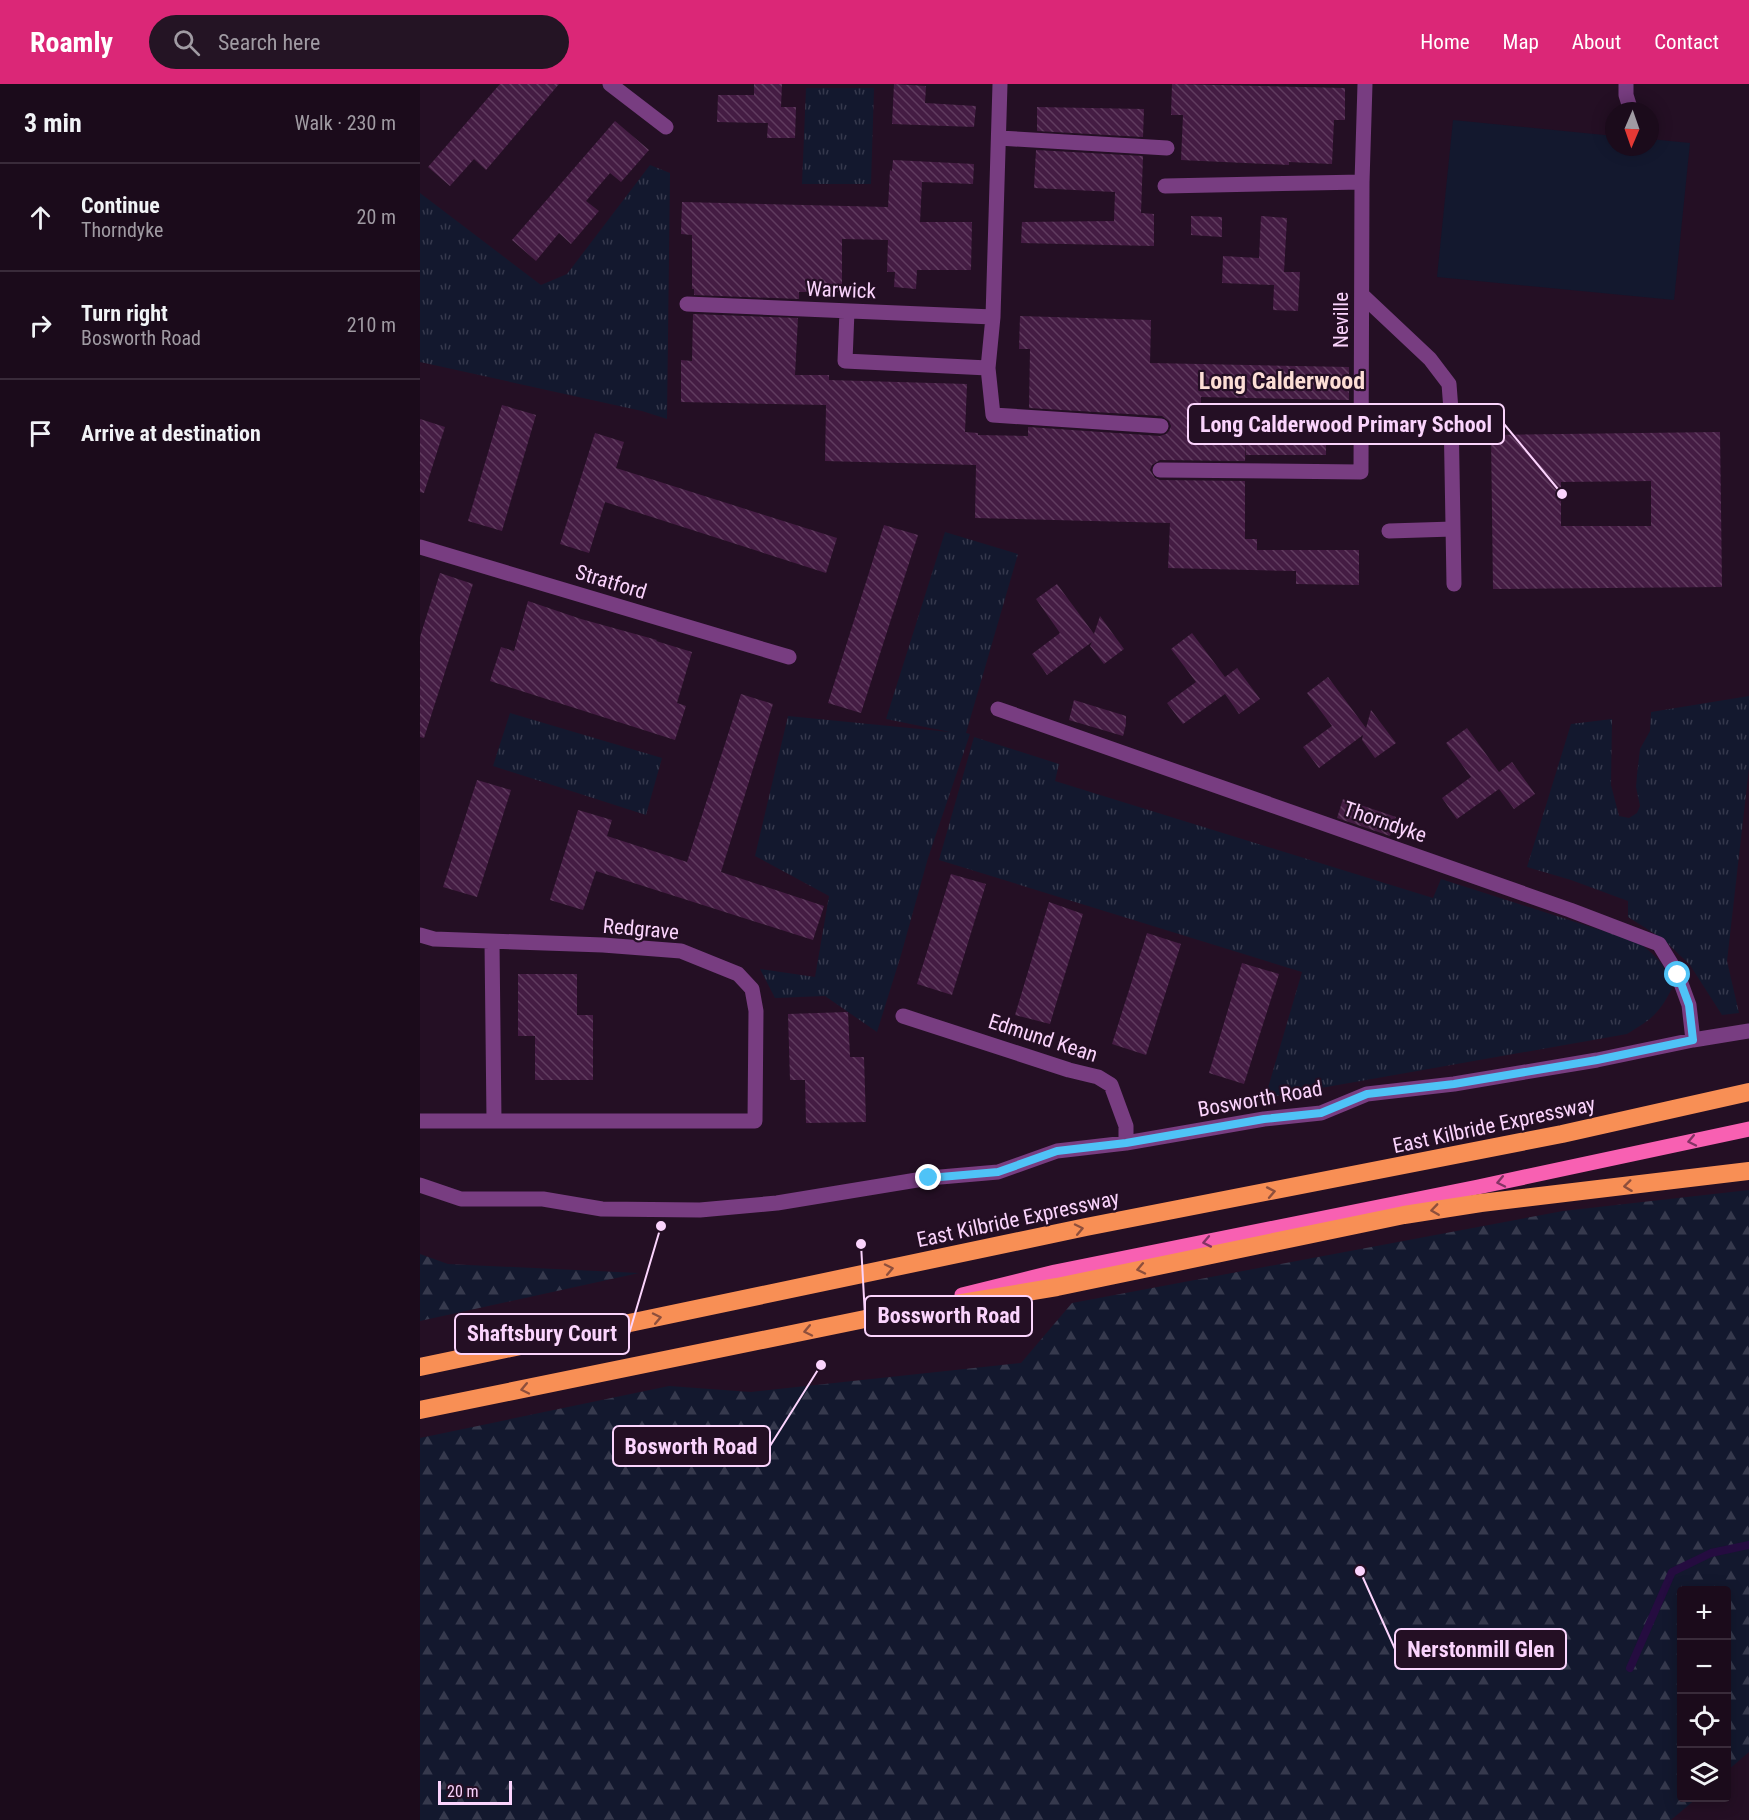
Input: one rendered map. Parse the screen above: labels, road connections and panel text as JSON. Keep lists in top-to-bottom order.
{
  "streets": {
    "highway": ["East Kilbride Expressway"],
    "street": [
      "Warwick",
      "Neville",
      "Stratford",
      "Thorndyke",
      "Redgrave",
      "Edmund Kean",
      "Bosworth Road"
    ]
  },
  "crossings": [
    ["Thorndyke", "Bosworth Road"],
    ["Edmund Kean", "Bosworth Road"]
  ],
  "districts": ["Long Calderwood"],
  "places": [
    "Long Calderwood Primary School",
    "Shaftsbury Court",
    "Bossworth Road",
    "Bosworth Road",
    "Nerstonmill Glen"
  ],
  "scale_bar": "20 m",
  "north": "bottom",
  "page": {
    "header": "Roamly",
    "search": "Search here",
    "nav": [
      "Home",
      "Map",
      "About",
      "Contact"
    ],
    "heading": ["3 min", "Walk · 230 m"],
    "list": [
      ["Continue", "Thorndyke", "20 m"],
      ["Turn right", "Bosworth Road", "210 m"],
      "Arrive at destination"
    ],
    "map_buttons": ["+", "−"],
    "scale": "20 m"
  }
}
